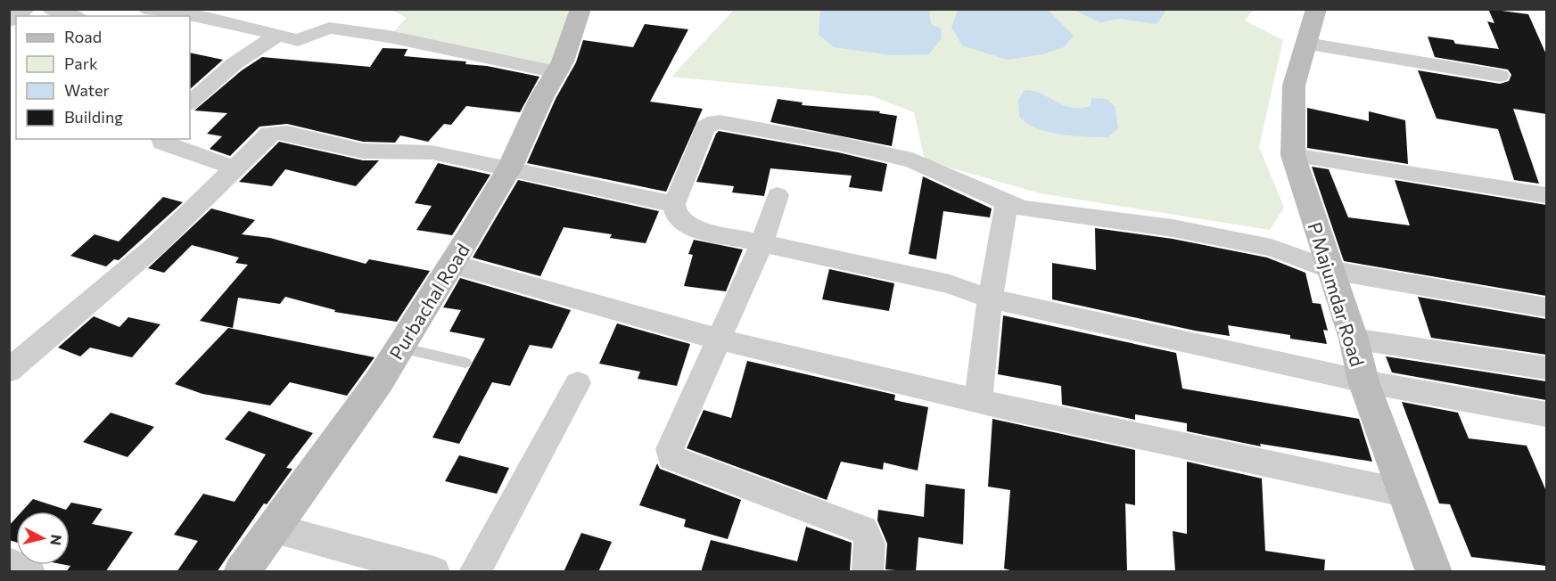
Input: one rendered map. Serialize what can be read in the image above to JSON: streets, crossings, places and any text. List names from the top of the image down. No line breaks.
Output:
{"streets":{"street":["P Majumdar Road","Purbachal Road"]},"legend":["Road","Park","Water","Building"],"north":"right"}
